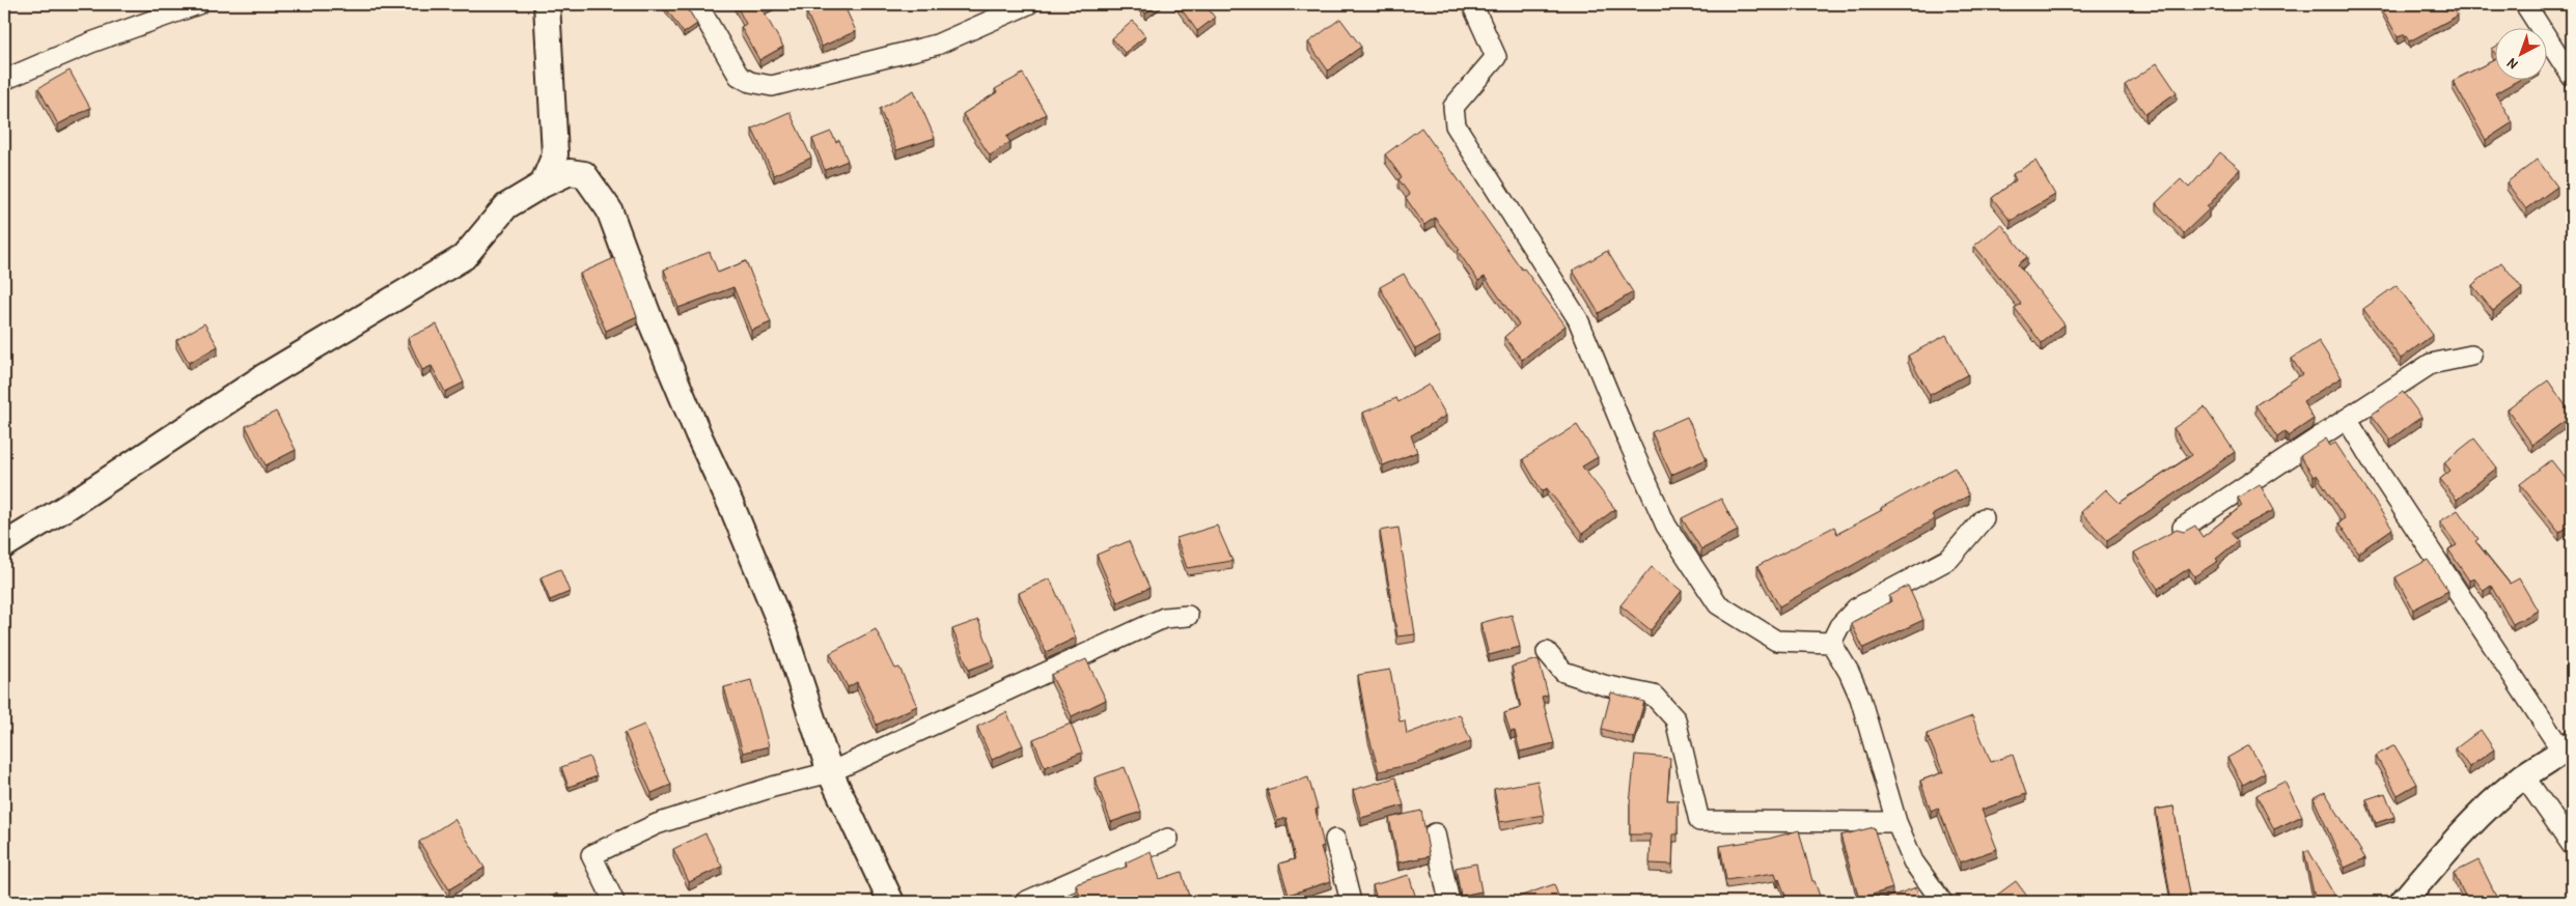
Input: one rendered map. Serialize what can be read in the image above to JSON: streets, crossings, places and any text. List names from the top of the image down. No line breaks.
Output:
{"north":"bottom left"}
